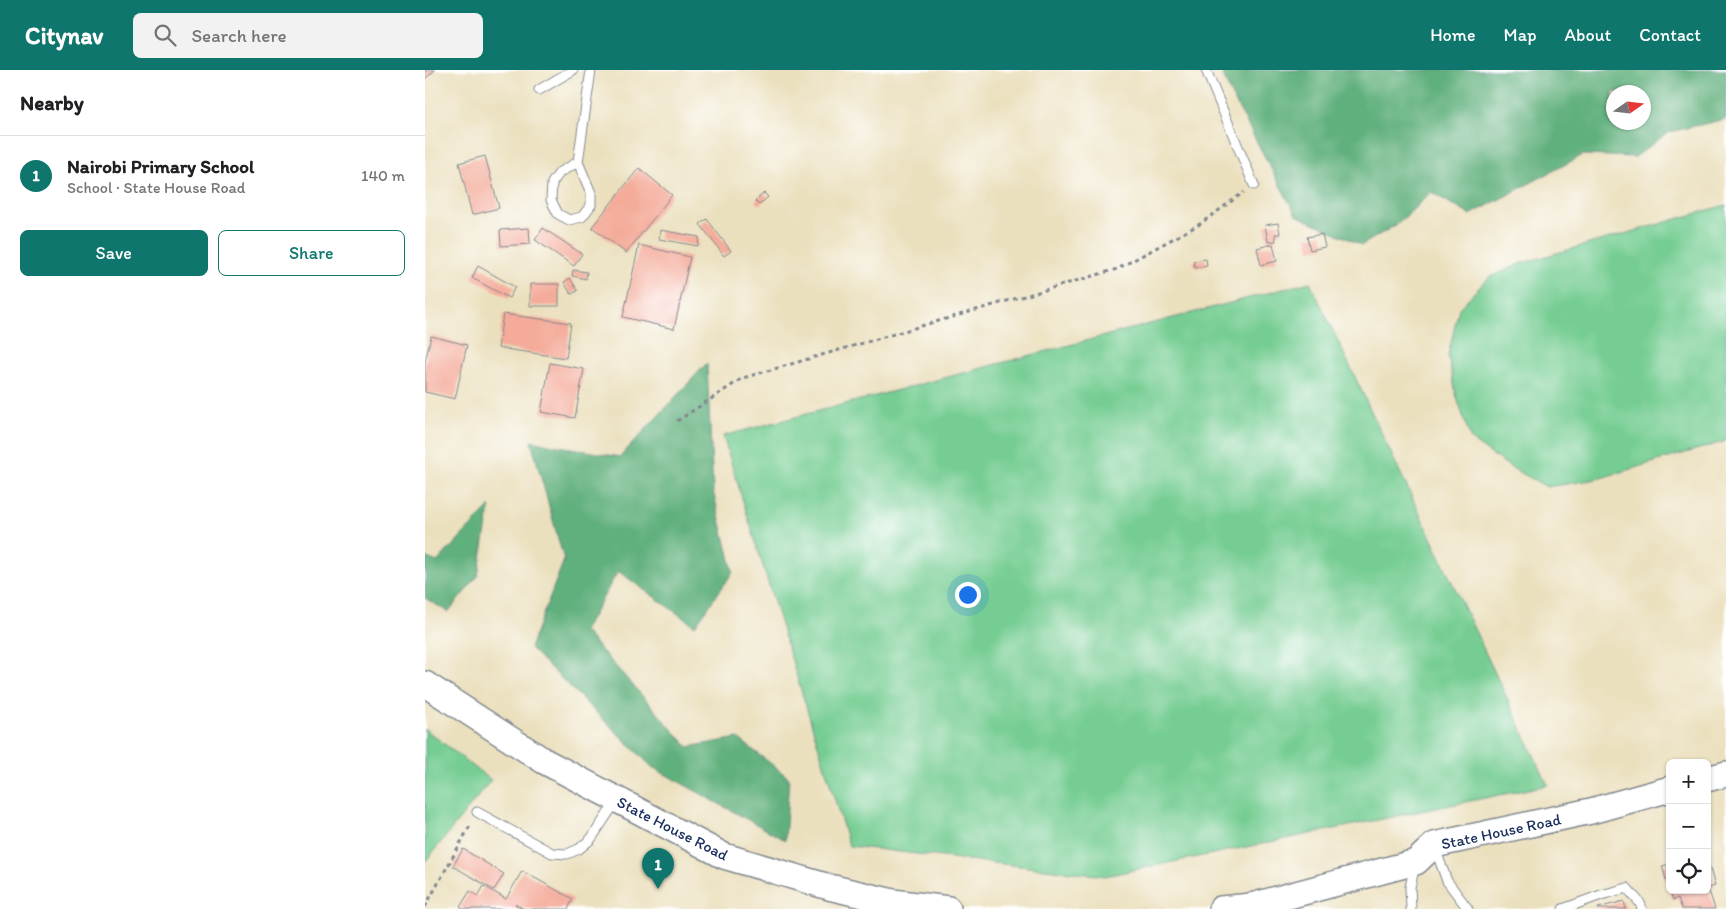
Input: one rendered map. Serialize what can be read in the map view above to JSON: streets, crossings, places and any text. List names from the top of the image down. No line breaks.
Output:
{"streets":{"street":["State House Road"]},"north":"right","page":{"header":"Citynav","search":"Search here","nav":["Home","Map","About","Contact"],"heading":"Nearby","list":[{"mark":"1","name":"Nairobi Primary School","note":"School · State House Road","value":"140 m"}],"buttons":["Save","Share"],"map_buttons":["+","−"],"pins":"1"}}
